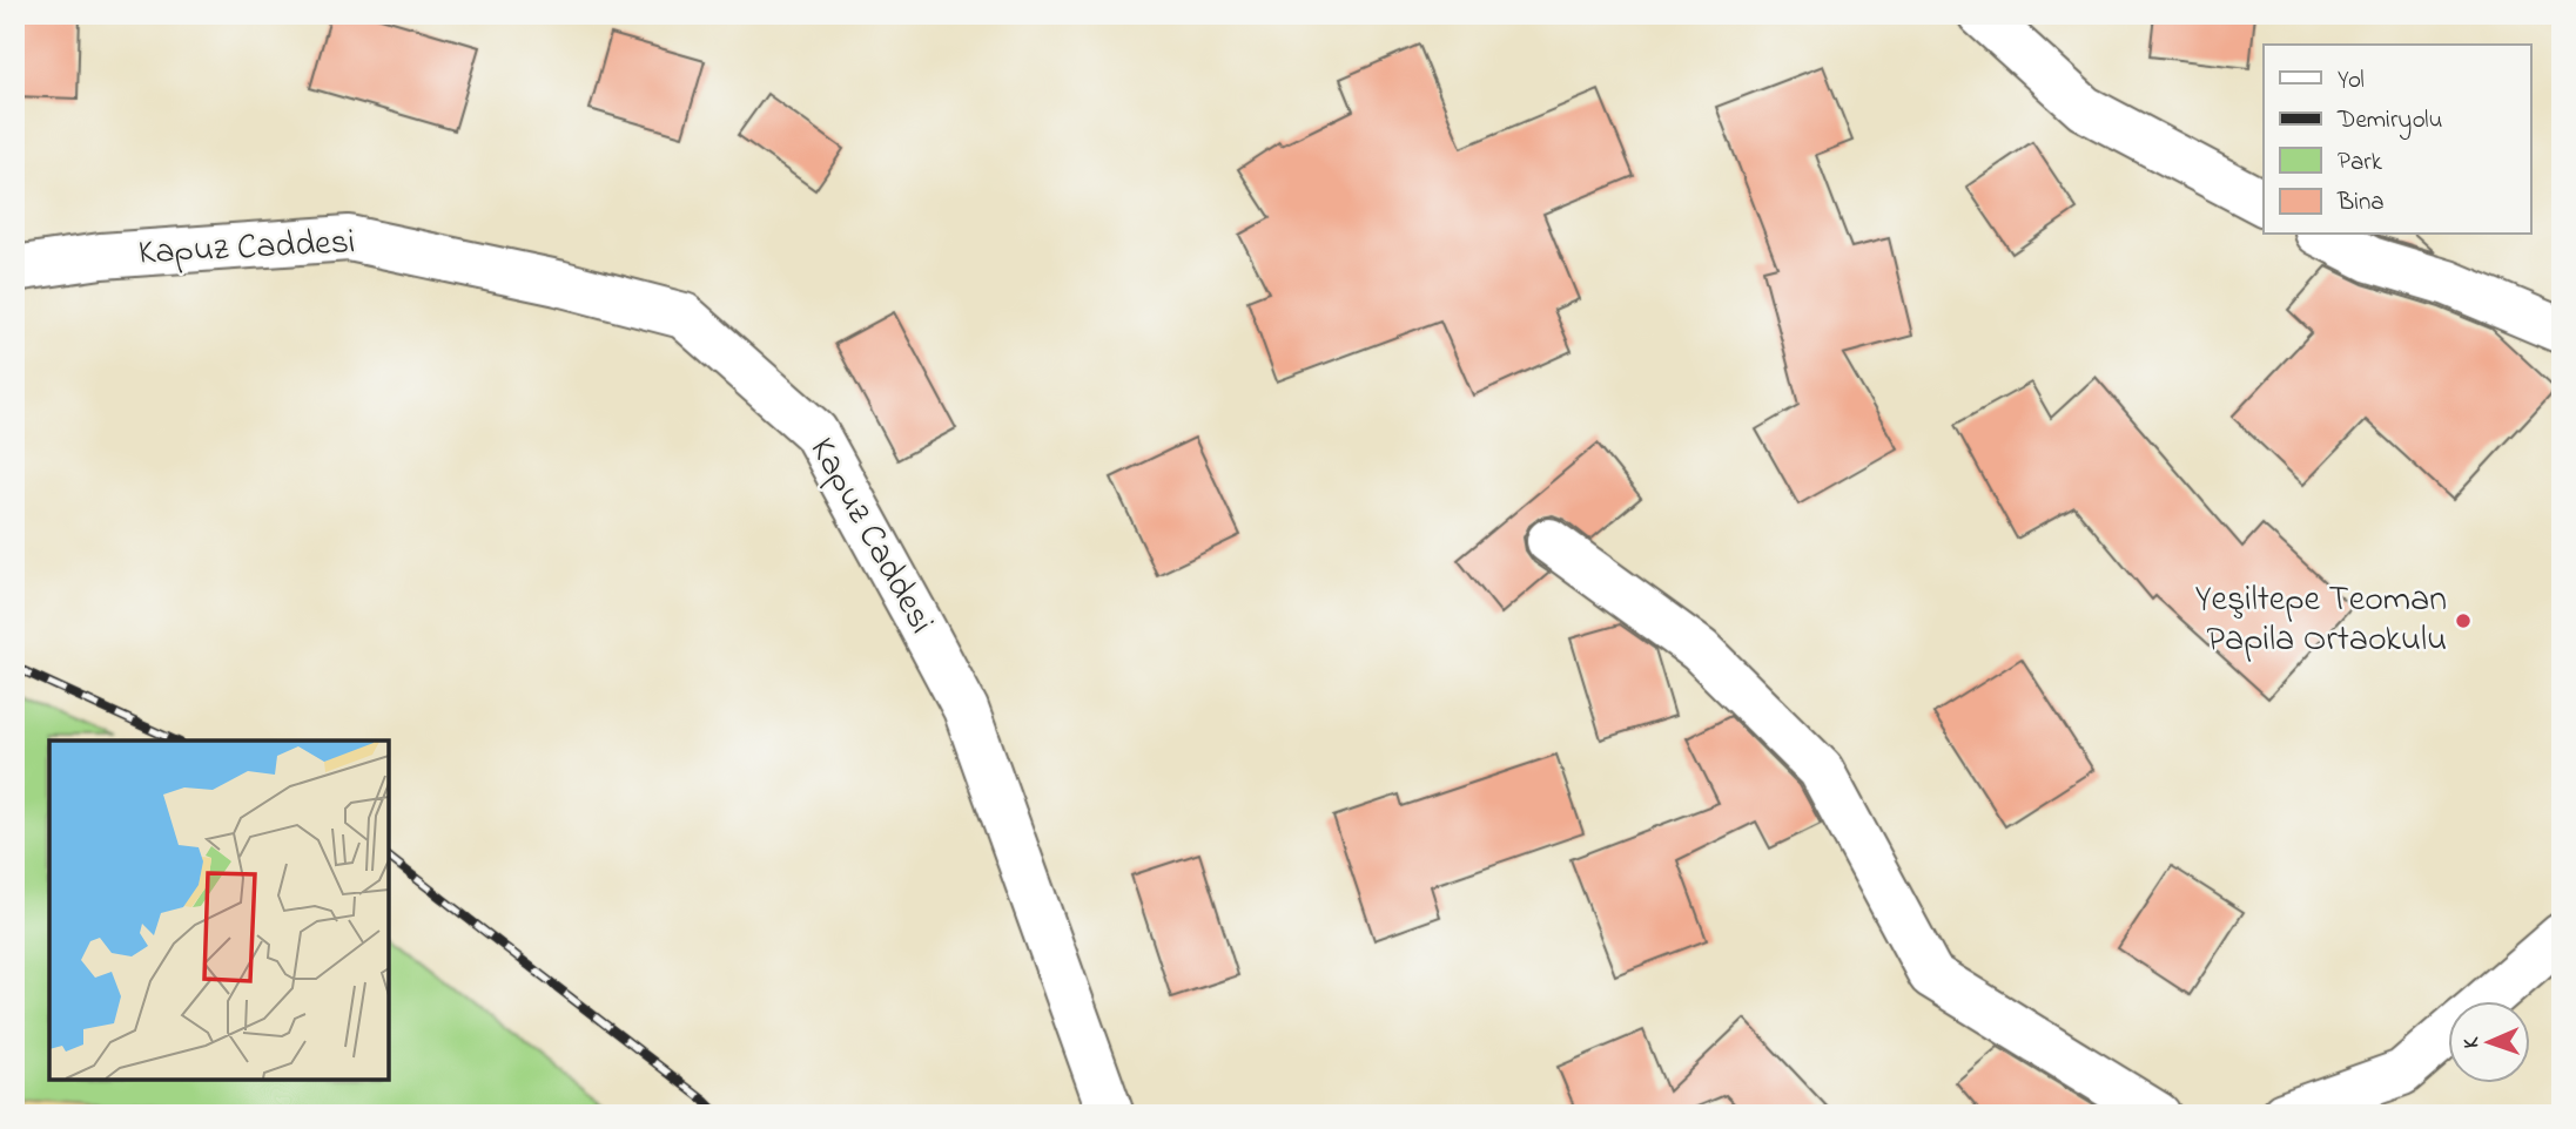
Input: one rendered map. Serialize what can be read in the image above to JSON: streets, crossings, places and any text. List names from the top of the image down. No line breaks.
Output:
{"streets":{"street":["Kapuz Caddesi"]},"places":["Yeşiltepe Teoman Papila Ortaokulu"],"legend":["Yol","Demiryolu","Park","Bina"],"north":"left"}
